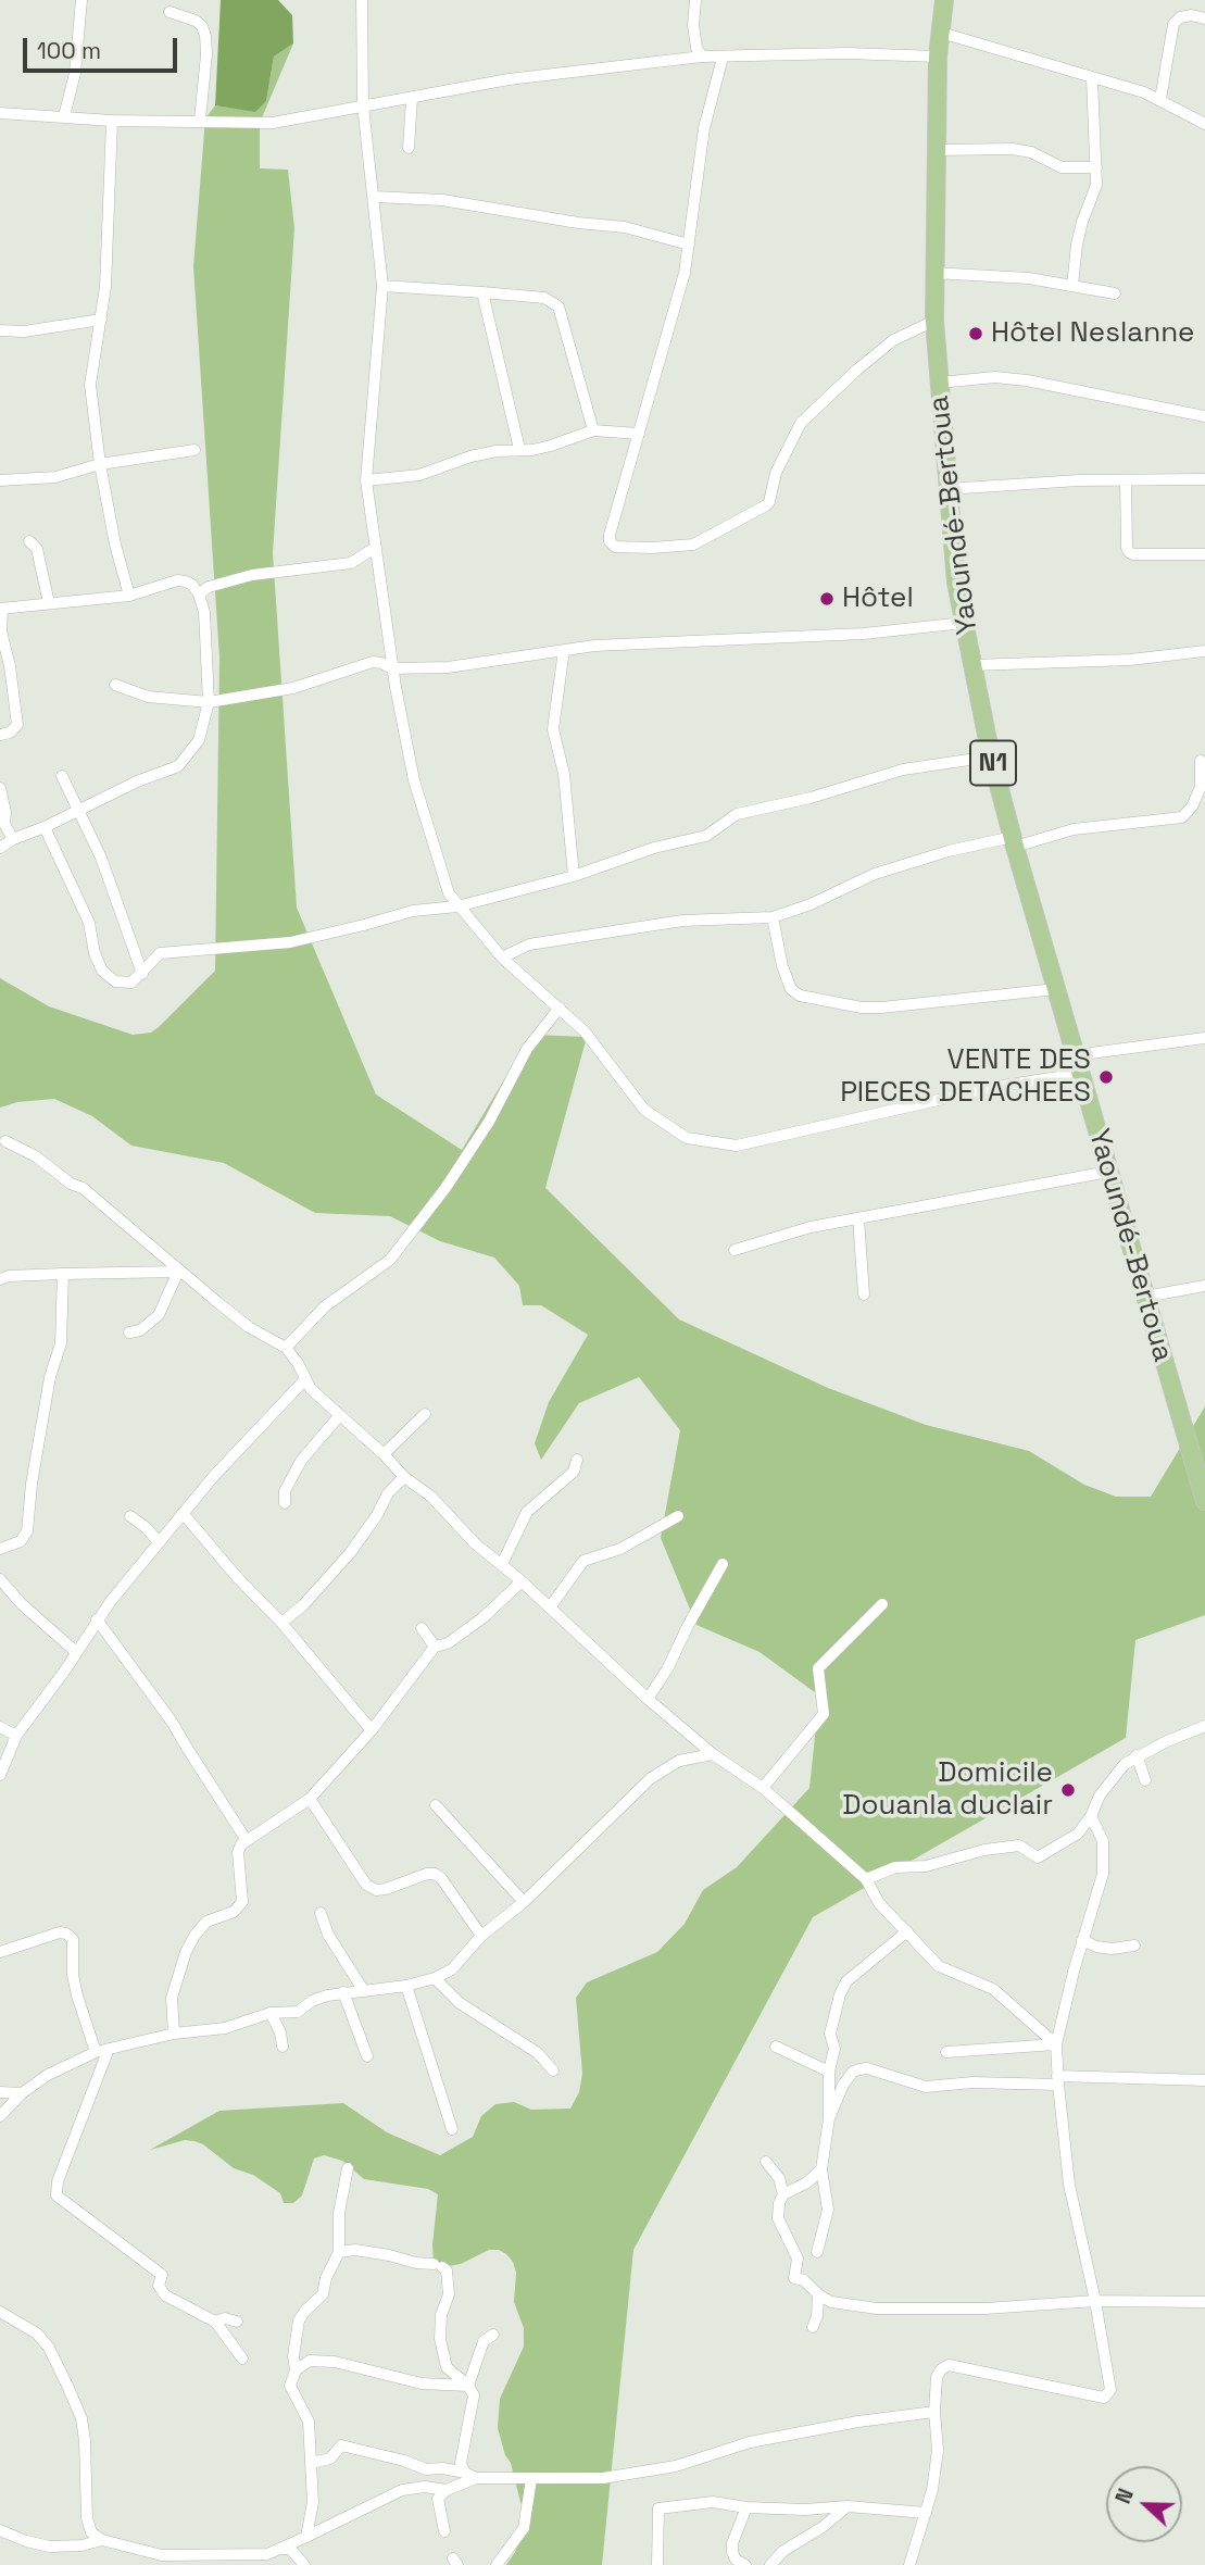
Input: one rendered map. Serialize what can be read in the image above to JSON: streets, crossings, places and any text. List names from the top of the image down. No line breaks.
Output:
{"streets":{"highway":["Yaoundé-Bertoua","N1"]},"places":["Hôtel Neslanne","Hôtel","VENTE DES PIECES DETACHEES","Domicile Douanla duclair"],"scale_bar":"100 m","north":"left"}
